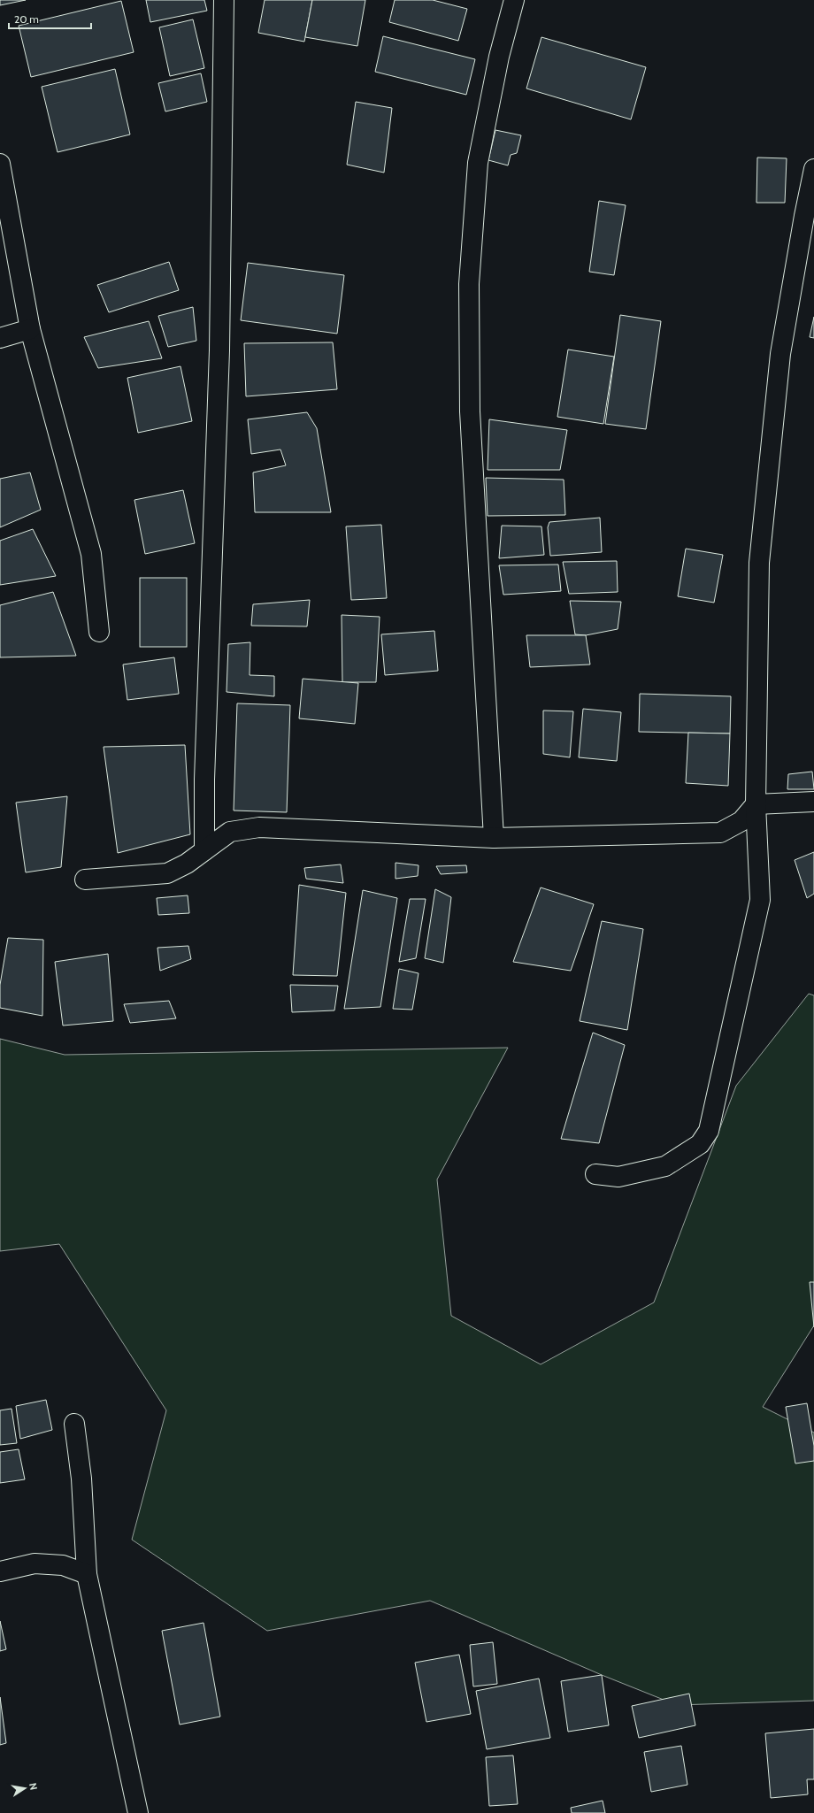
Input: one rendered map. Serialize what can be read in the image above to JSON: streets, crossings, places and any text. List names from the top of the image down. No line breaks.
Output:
{"scale_bar":"20 m","north":"right"}
